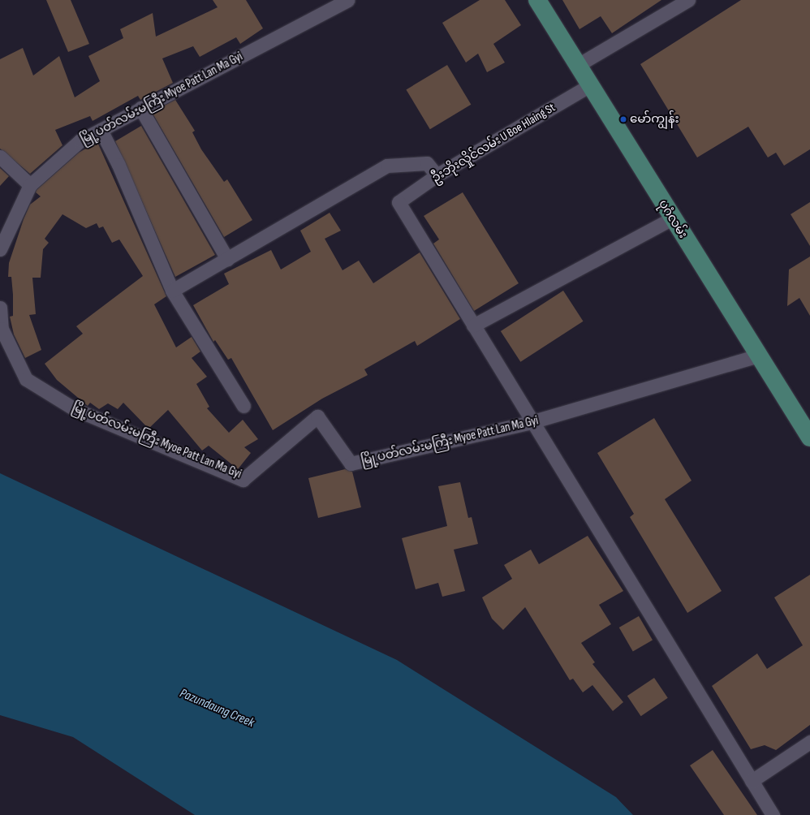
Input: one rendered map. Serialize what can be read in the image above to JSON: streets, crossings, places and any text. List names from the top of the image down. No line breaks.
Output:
{"streets":{"main road":["ပုဂံလမ်း"],"street":["မြို့ပတ်လမ်းမကြီး Myoe Patt Lan Ma Gyi","ဦးဘိုးလှိုင်လမ်း U Boe Hlaing St"]},"crossings":[["မြို့ပတ်လမ်းမကြီး Myoe Patt Lan Ma Gyi","ပုဂံလမ်း"],["ဦးဘိုးလှိုင်လမ်း U Boe Hlaing St","ပုဂံလမ်း"]],"water":["Pazundaung Creek"],"places":["မော်ကျွန်း"]}
